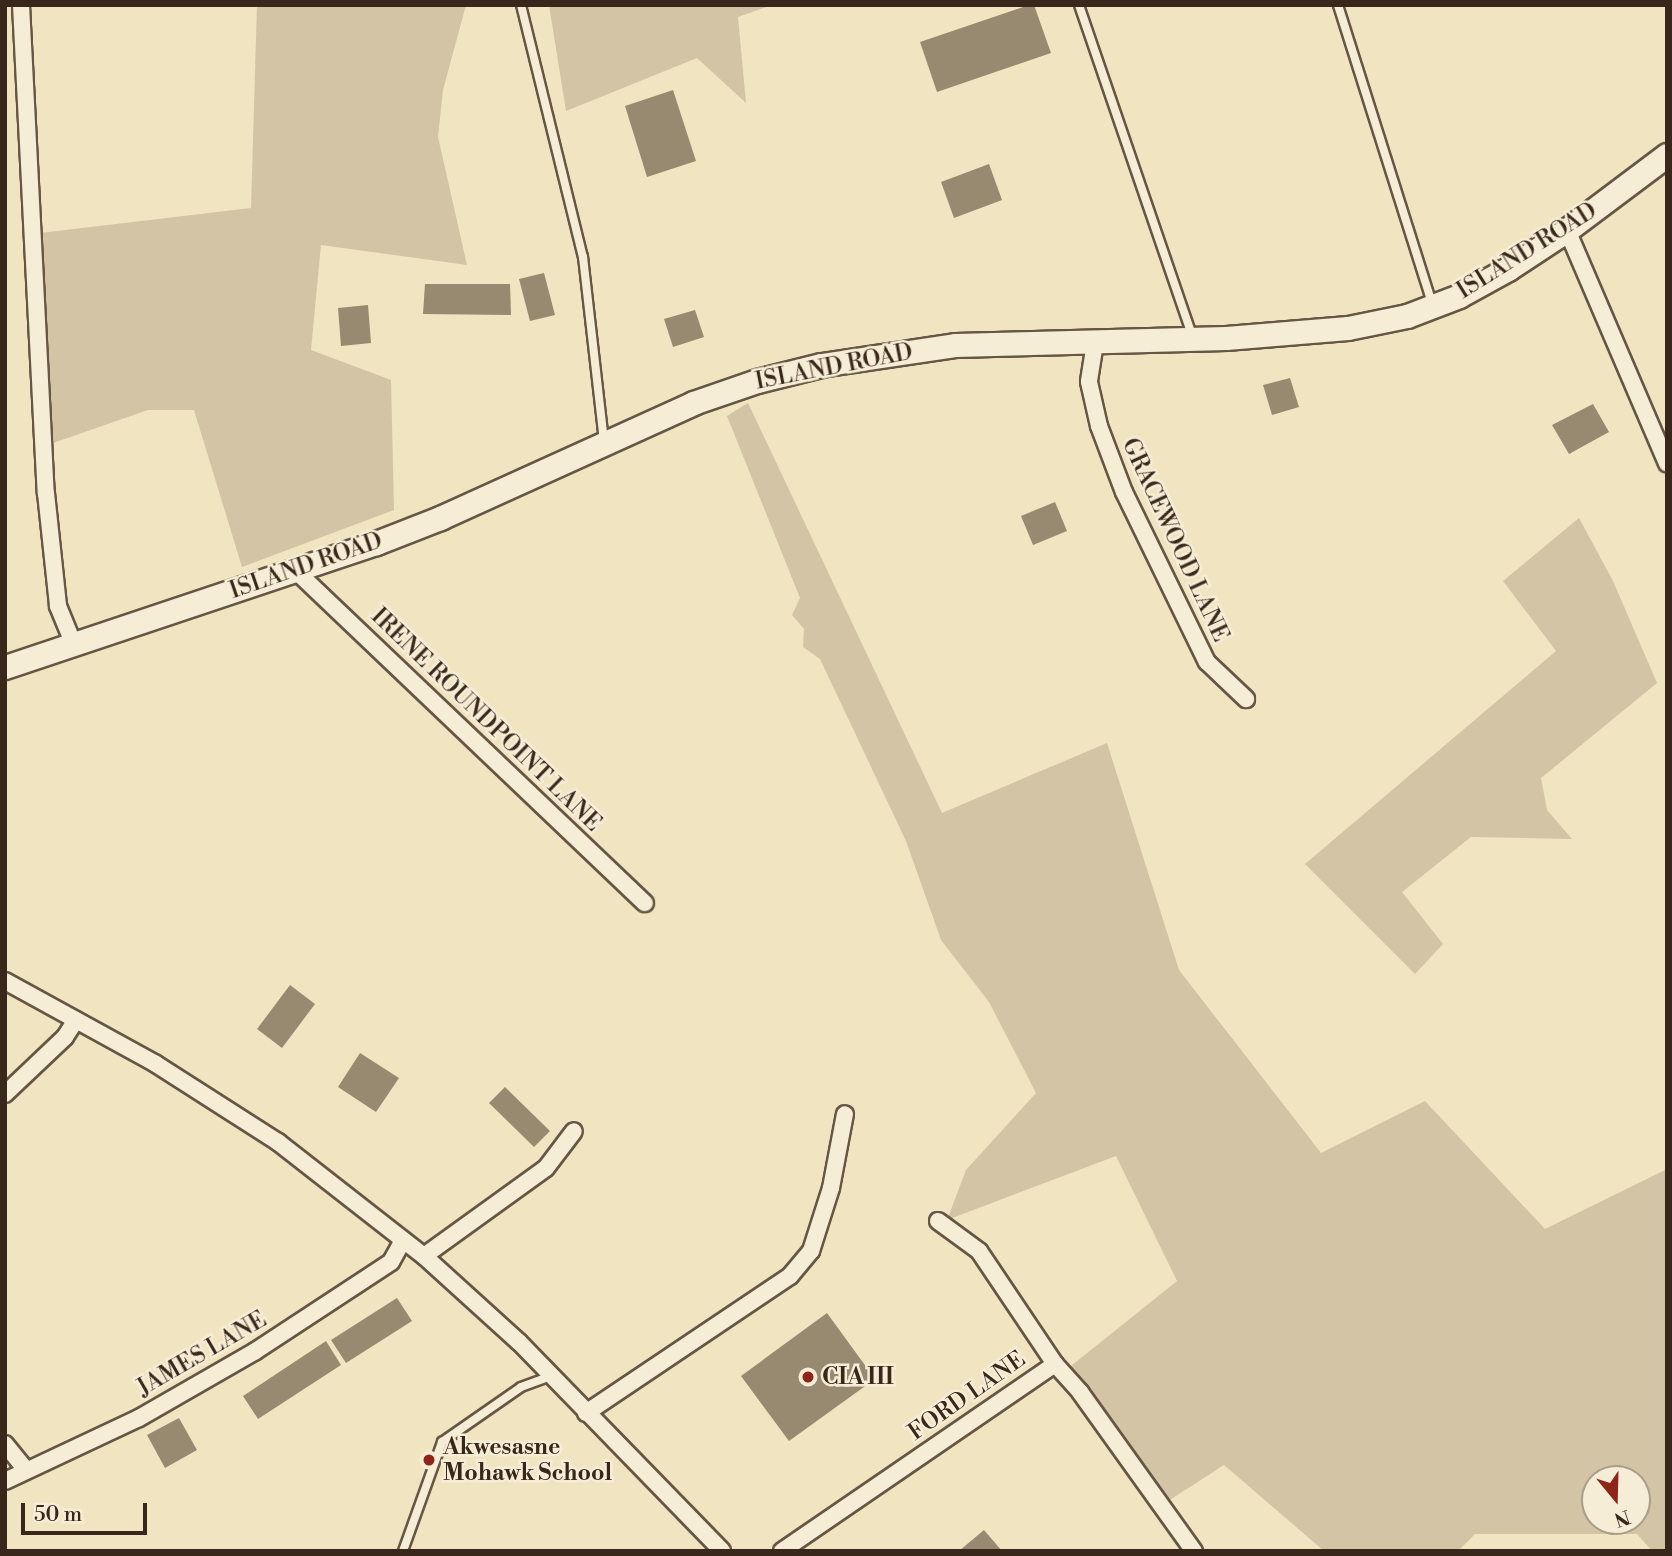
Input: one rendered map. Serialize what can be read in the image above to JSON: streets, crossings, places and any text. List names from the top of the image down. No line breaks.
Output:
{"streets":{"street":["ISLAND ROAD","GRACEWOOD LANE","IRENE ROUNDPOINT LANE","JAMES LANE","FORD LANE"]},"crossings":[["ISLAND ROAD","GRACEWOOD LANE"],["ISLAND ROAD","IRENE ROUNDPOINT LANE"]],"places":["CIA III","Akwesasne Mohawk School"],"scale_bar":"50 m","north":"bottom"}
